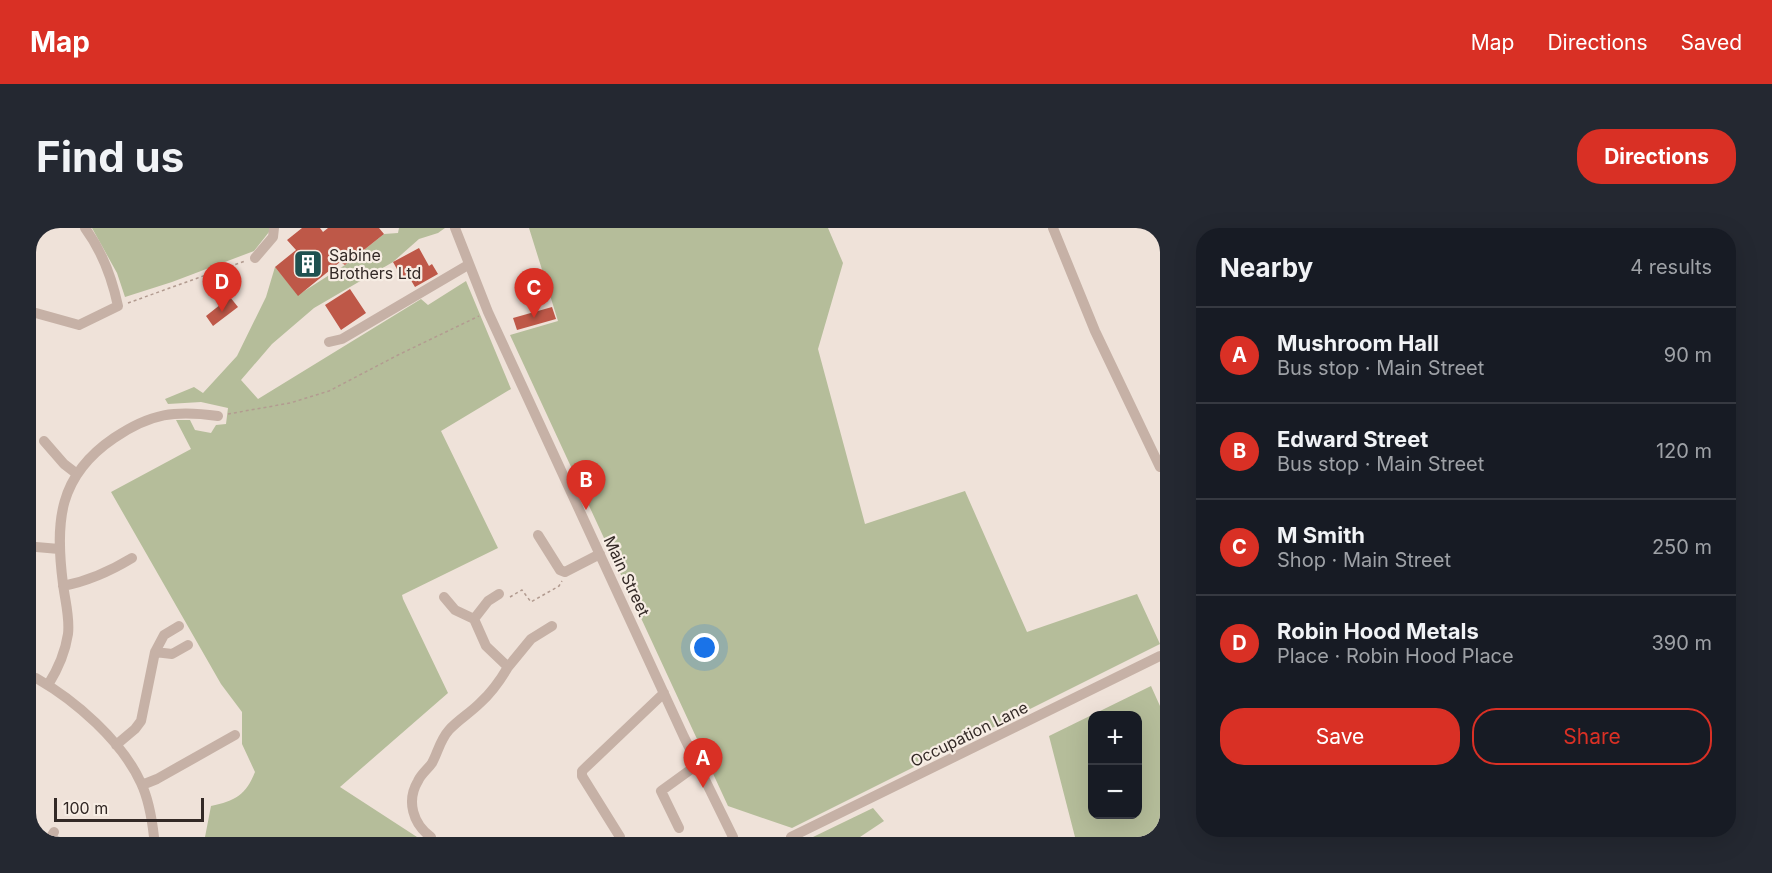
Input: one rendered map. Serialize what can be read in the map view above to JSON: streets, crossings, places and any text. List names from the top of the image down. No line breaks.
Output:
{"streets":{"street":["Main Street","Occupation Lane"]},"places":{"building":["Sabine Brothers Ltd"]},"scale_bar":"100 m","page":{"header":"Map","nav":["Map","Directions","Saved"],"buttons":["Directions",["Save","Share"]],"title":"Find us","heading":["Nearby","4 results"],"pins":["D","C","B","A"],"list":[{"mark":"A","name":"Mushroom Hall","note":"Bus stop · Main Street","value":"90 m"},{"mark":"B","name":"Edward Street","note":"Bus stop · Main Street","value":"120 m"},{"mark":"C","name":"M Smith","note":"Shop · Main Street","value":"250 m"},{"mark":"D","name":"Robin Hood Metals","note":"Place · Robin Hood Place","value":"390 m"}],"map_buttons":["+","−"],"scale":"100 m"}}
